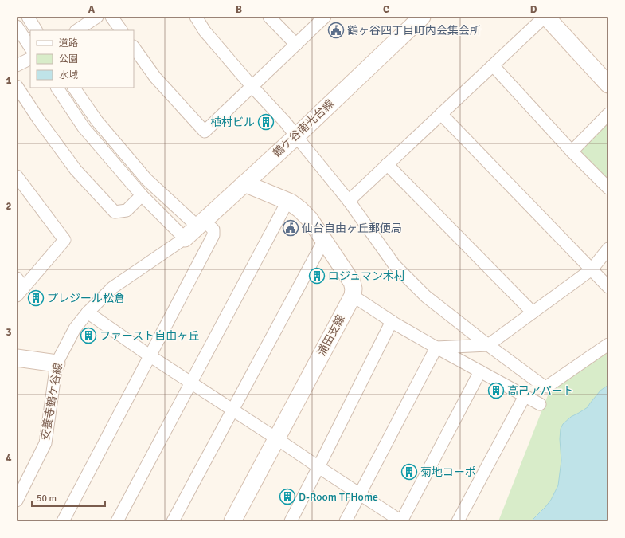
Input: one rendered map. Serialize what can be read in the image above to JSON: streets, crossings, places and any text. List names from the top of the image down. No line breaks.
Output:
{"streets":{"street":["鶴ケ谷南光台線","浦田支線","安養寺鶴ケ谷線"]},"crossings":[["鶴ケ谷南光台線","安養寺鶴ケ谷線"]],"places":{"public building":["鶴ヶ谷四丁目町内会集会所","仙台自由ヶ丘郵便局"],"building":["植村ビル","ロジュマン木村","プレジール松倉","ファースト自由ヶ丘","高己アパート","菊地コーポ","D-Room TFHome"]},"legend":["道路","公園","水域"],"scale_bar":"50 m","grid":{"columns":["A","B","C","D"],"rows":["1","2","3","4"]}}
